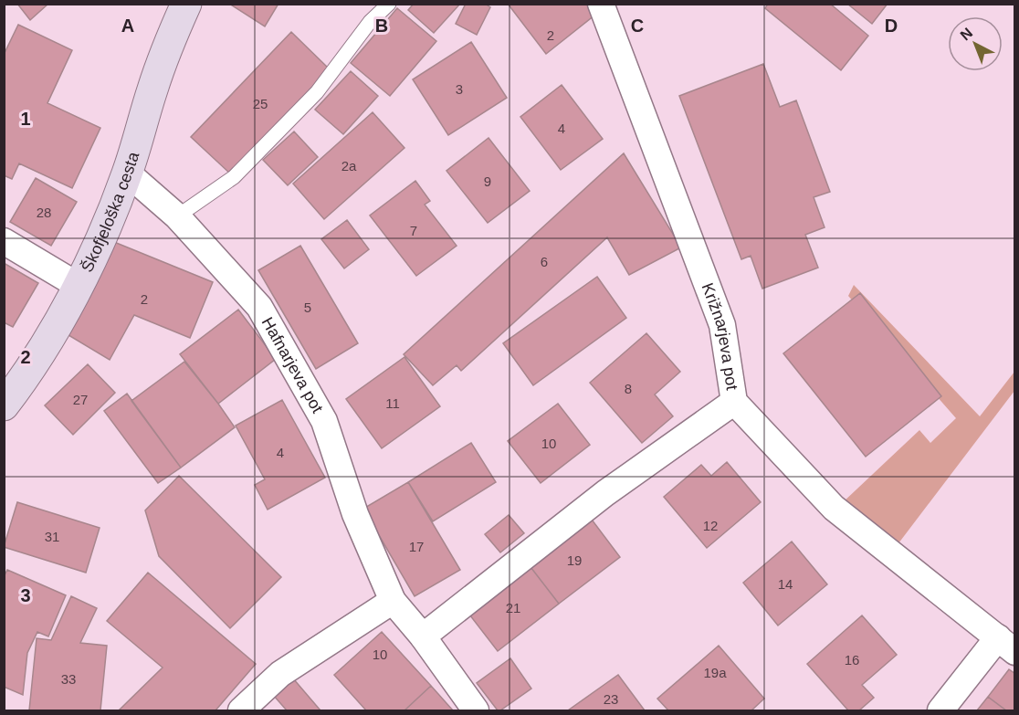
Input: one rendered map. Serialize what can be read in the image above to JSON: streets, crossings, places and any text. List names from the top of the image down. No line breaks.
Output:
{"streets":{"street":["Škofjeloška cesta","Križnarjeva pot","Hafnarjeva pot"]},"crossings":[["Škofjeloška cesta","Hafnarjeva pot"]],"house_numbers":["2","3","25","4","2a","9","28","7","6","2","5","8","27","11","10","4","12","31","17","19","14","21","10","16","19a","33","23"],"north":"top left","grid":{"columns":["A","B","C","D"],"rows":["1","2","3"]}}
